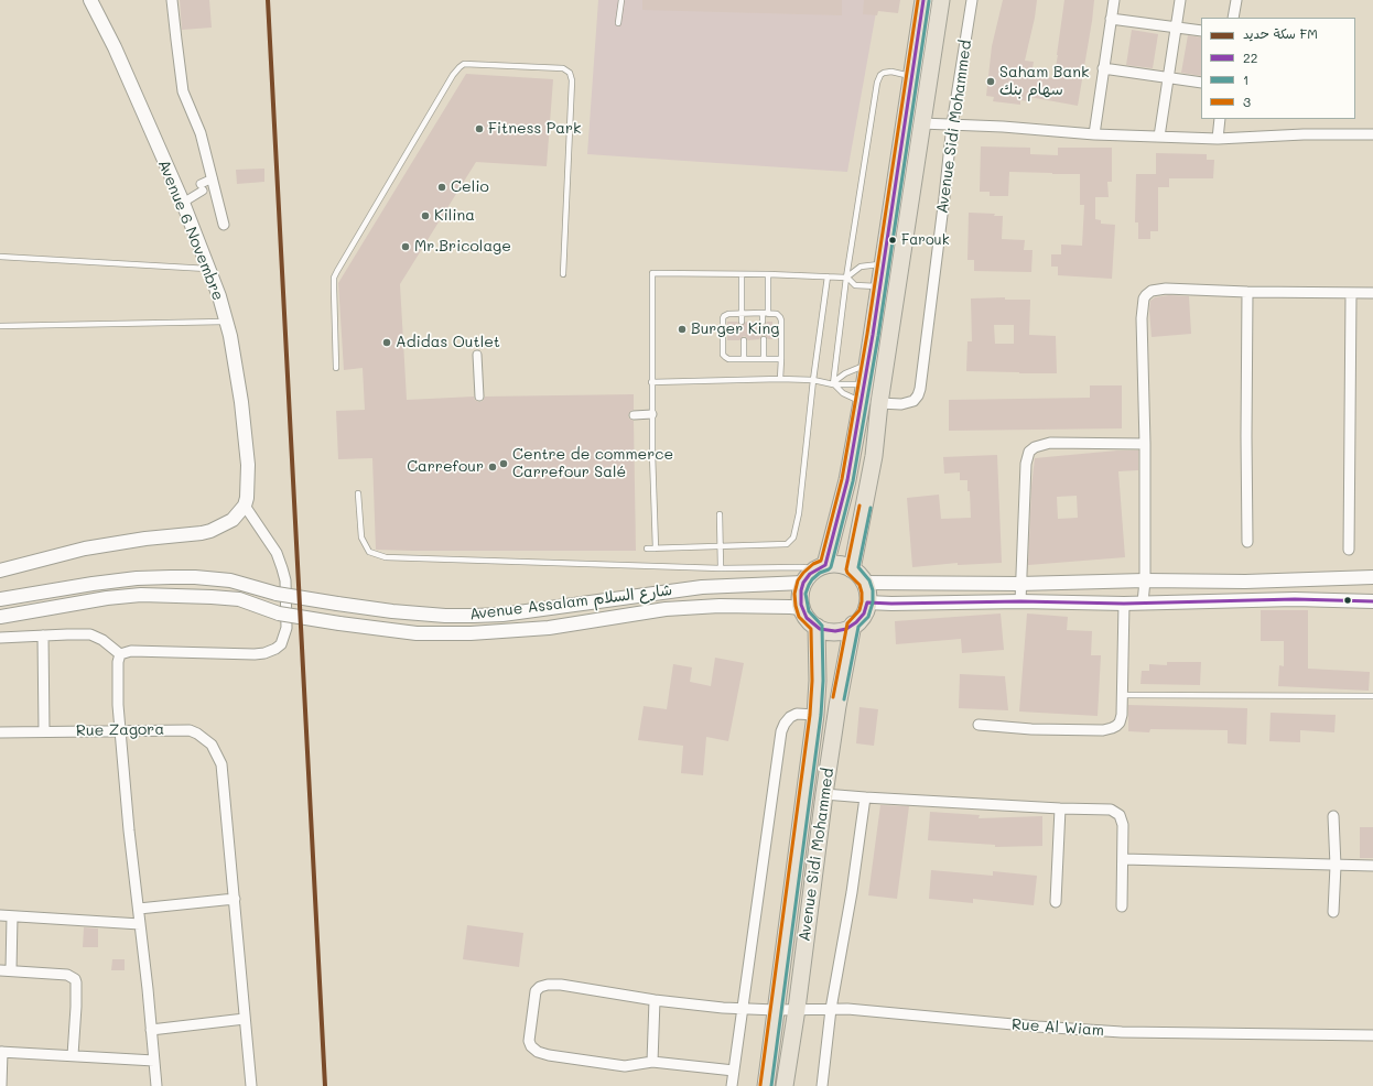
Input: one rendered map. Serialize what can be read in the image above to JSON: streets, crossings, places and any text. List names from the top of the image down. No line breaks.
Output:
{"streets":{"main road":["Avenue Sidi Mohammed"],"street":["Avenue 6 Novembre","Avenue Assalam شارع السلام","Rue Zagora","Rue Al Wiam"]},"crossings":[["Avenue Sidi Mohammed","Avenue Assalam شارع السلام"],["Avenue Sidi Mohammed","Rue Al Wiam"]],"places":["Saham Bank سهام بنك","Fitness Park","Celio","Kilina","Farouk","Mr.Bricolage","Burger King","Adidas Outlet","Centre de commerce Carrefour Salé","Carrefour"],"lines":["rail line FM","transit line 22","transit line 3","transit line 1"],"legend":["سكة حديد FM","22","1","3"]}
